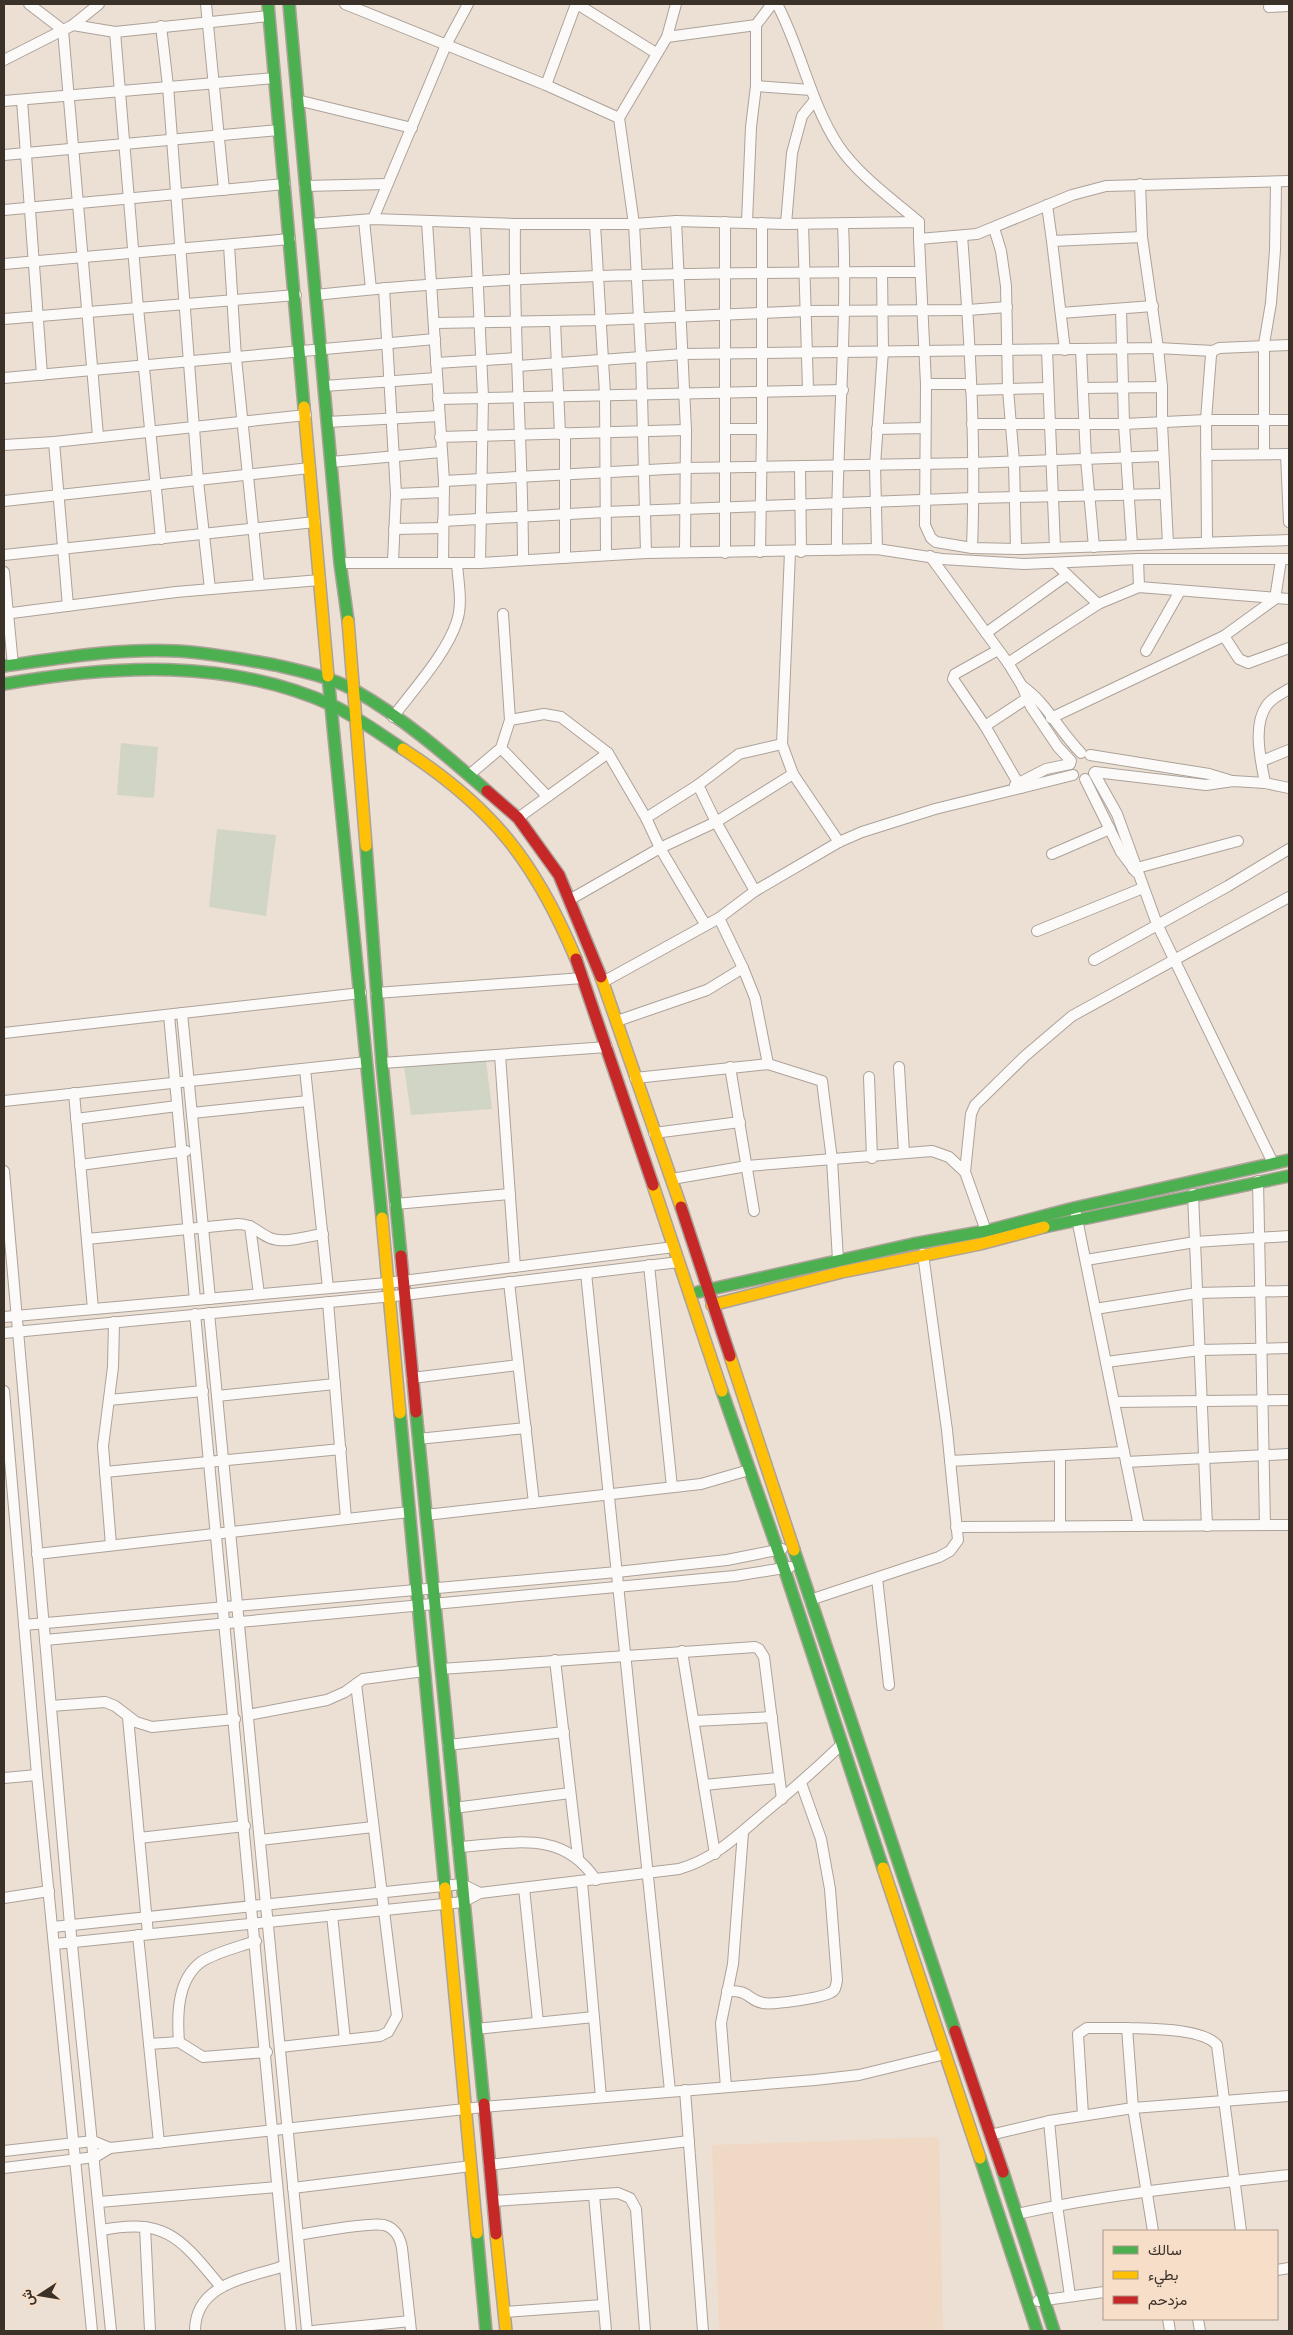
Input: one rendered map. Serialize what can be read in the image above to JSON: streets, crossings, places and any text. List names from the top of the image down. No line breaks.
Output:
{"legend":["سالك","بطيء","مزدحم"],"north":"left"}
